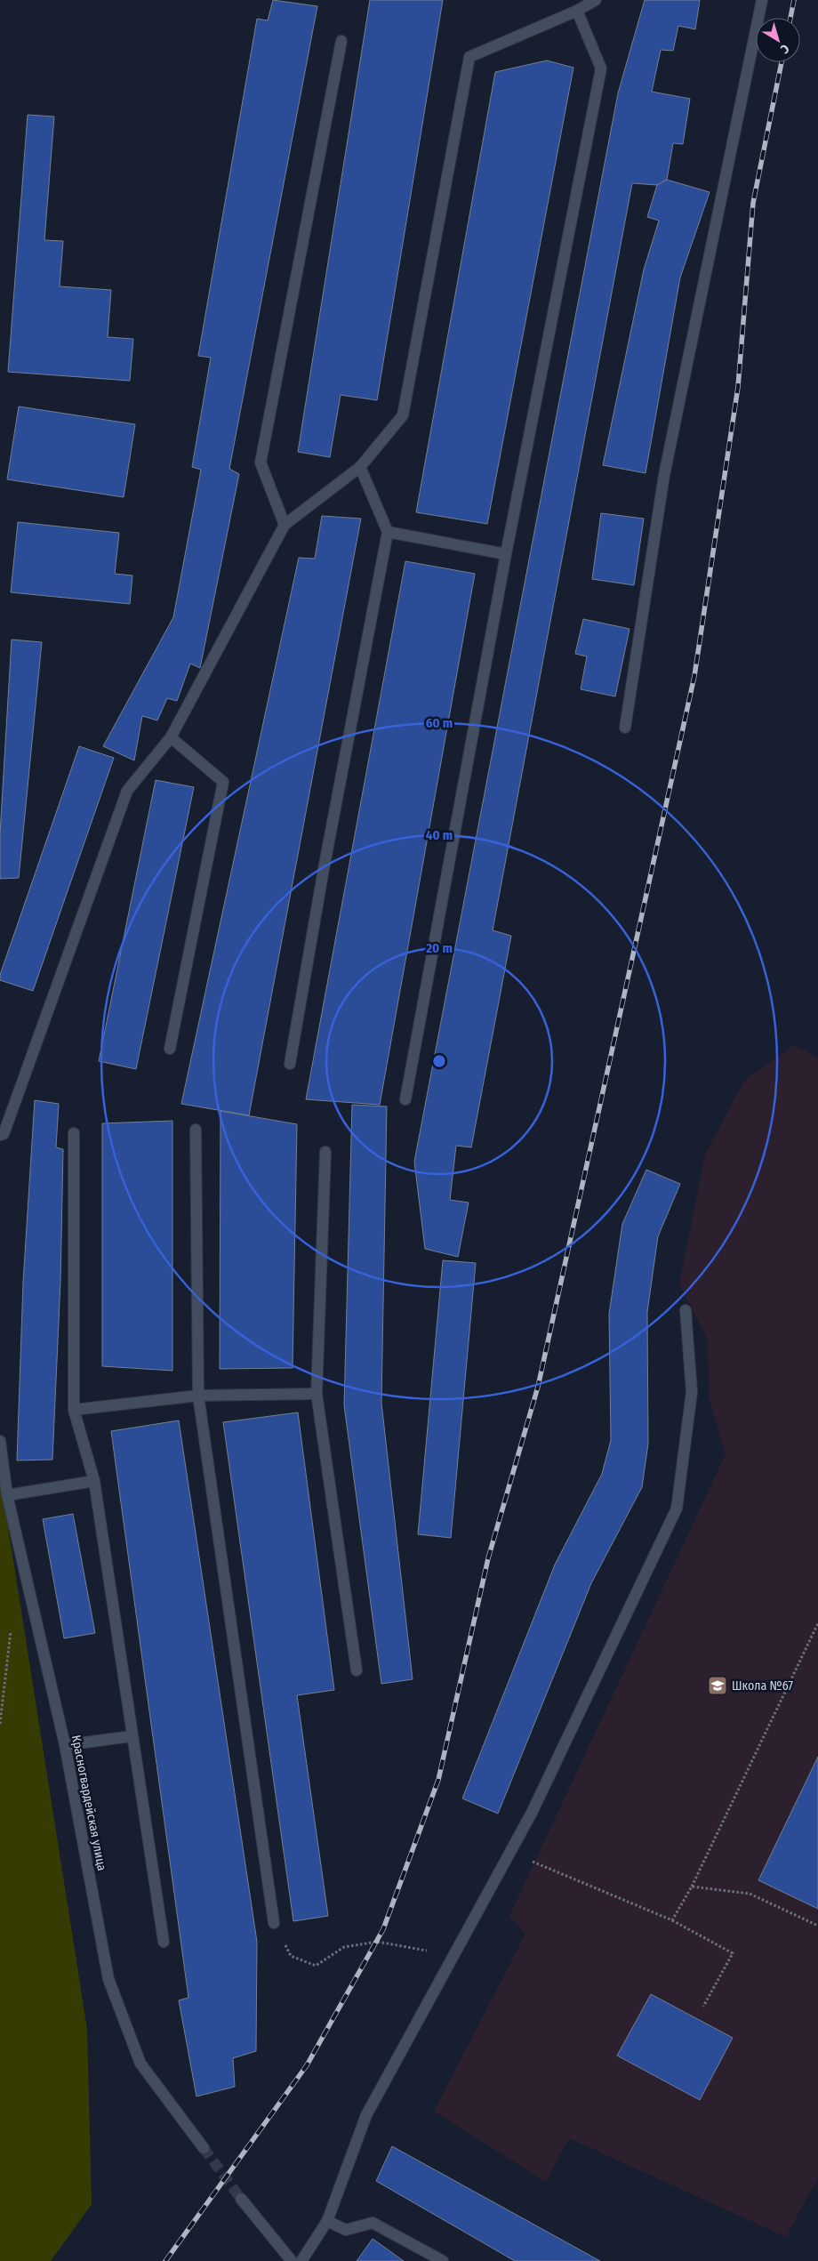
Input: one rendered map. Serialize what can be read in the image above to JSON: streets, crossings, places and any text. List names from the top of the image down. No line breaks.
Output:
{"streets":{"street":["Красногвардейская улица"]},"places":{"school or university":["Школа №67"]},"north":"bottom right","rings":["60 m","40 m","20 m"]}
